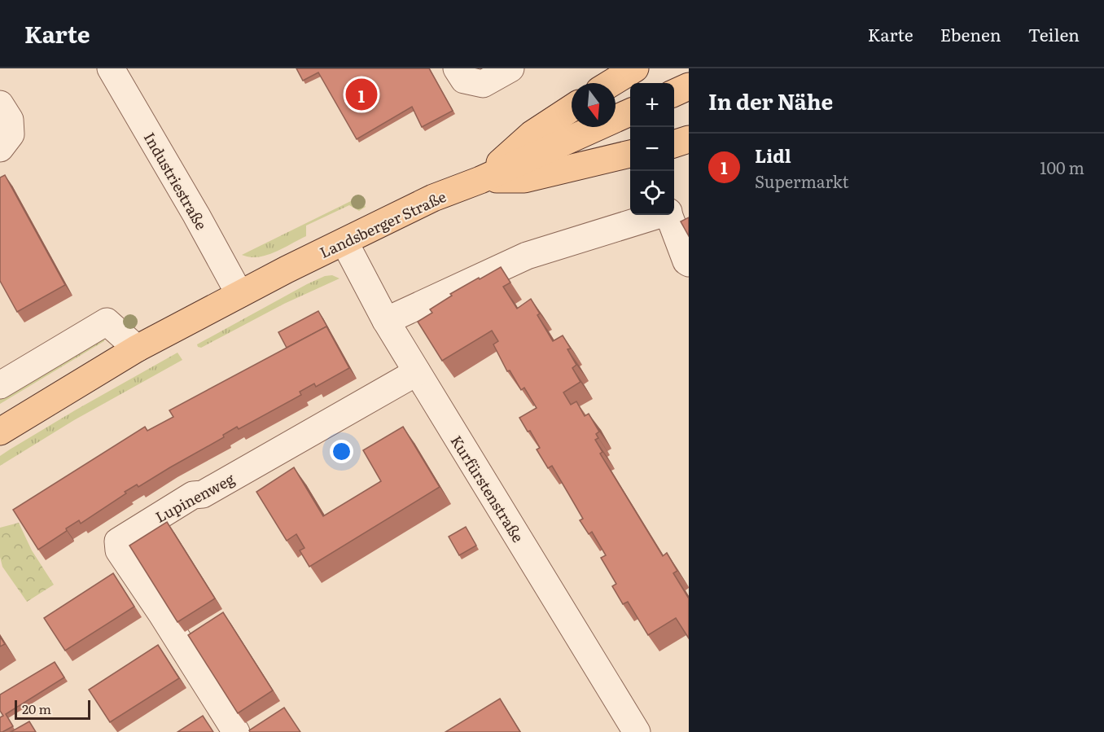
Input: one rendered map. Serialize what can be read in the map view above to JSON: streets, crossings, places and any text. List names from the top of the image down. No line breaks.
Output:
{"streets":{"main road":["Landsberger Straße"],"street":["Industriestraße","Kurfürstenstraße","Lupinenweg"]},"crossings":[["Industriestraße","Landsberger Straße"],["Landsberger Straße","Kurfürstenstraße"],["Kurfürstenstraße","Lupinenweg"]],"scale_bar":"20 m","north":"bottom","page":{"header":"Karte","nav":["Karte","Ebenen","Teilen"],"heading":"In der Nähe","pins":"1","map_buttons":["+","−"],"list":[{"mark":"1","name":"Lidl","note":"Supermarkt","value":"100 m"}],"scale":"20 m"}}
